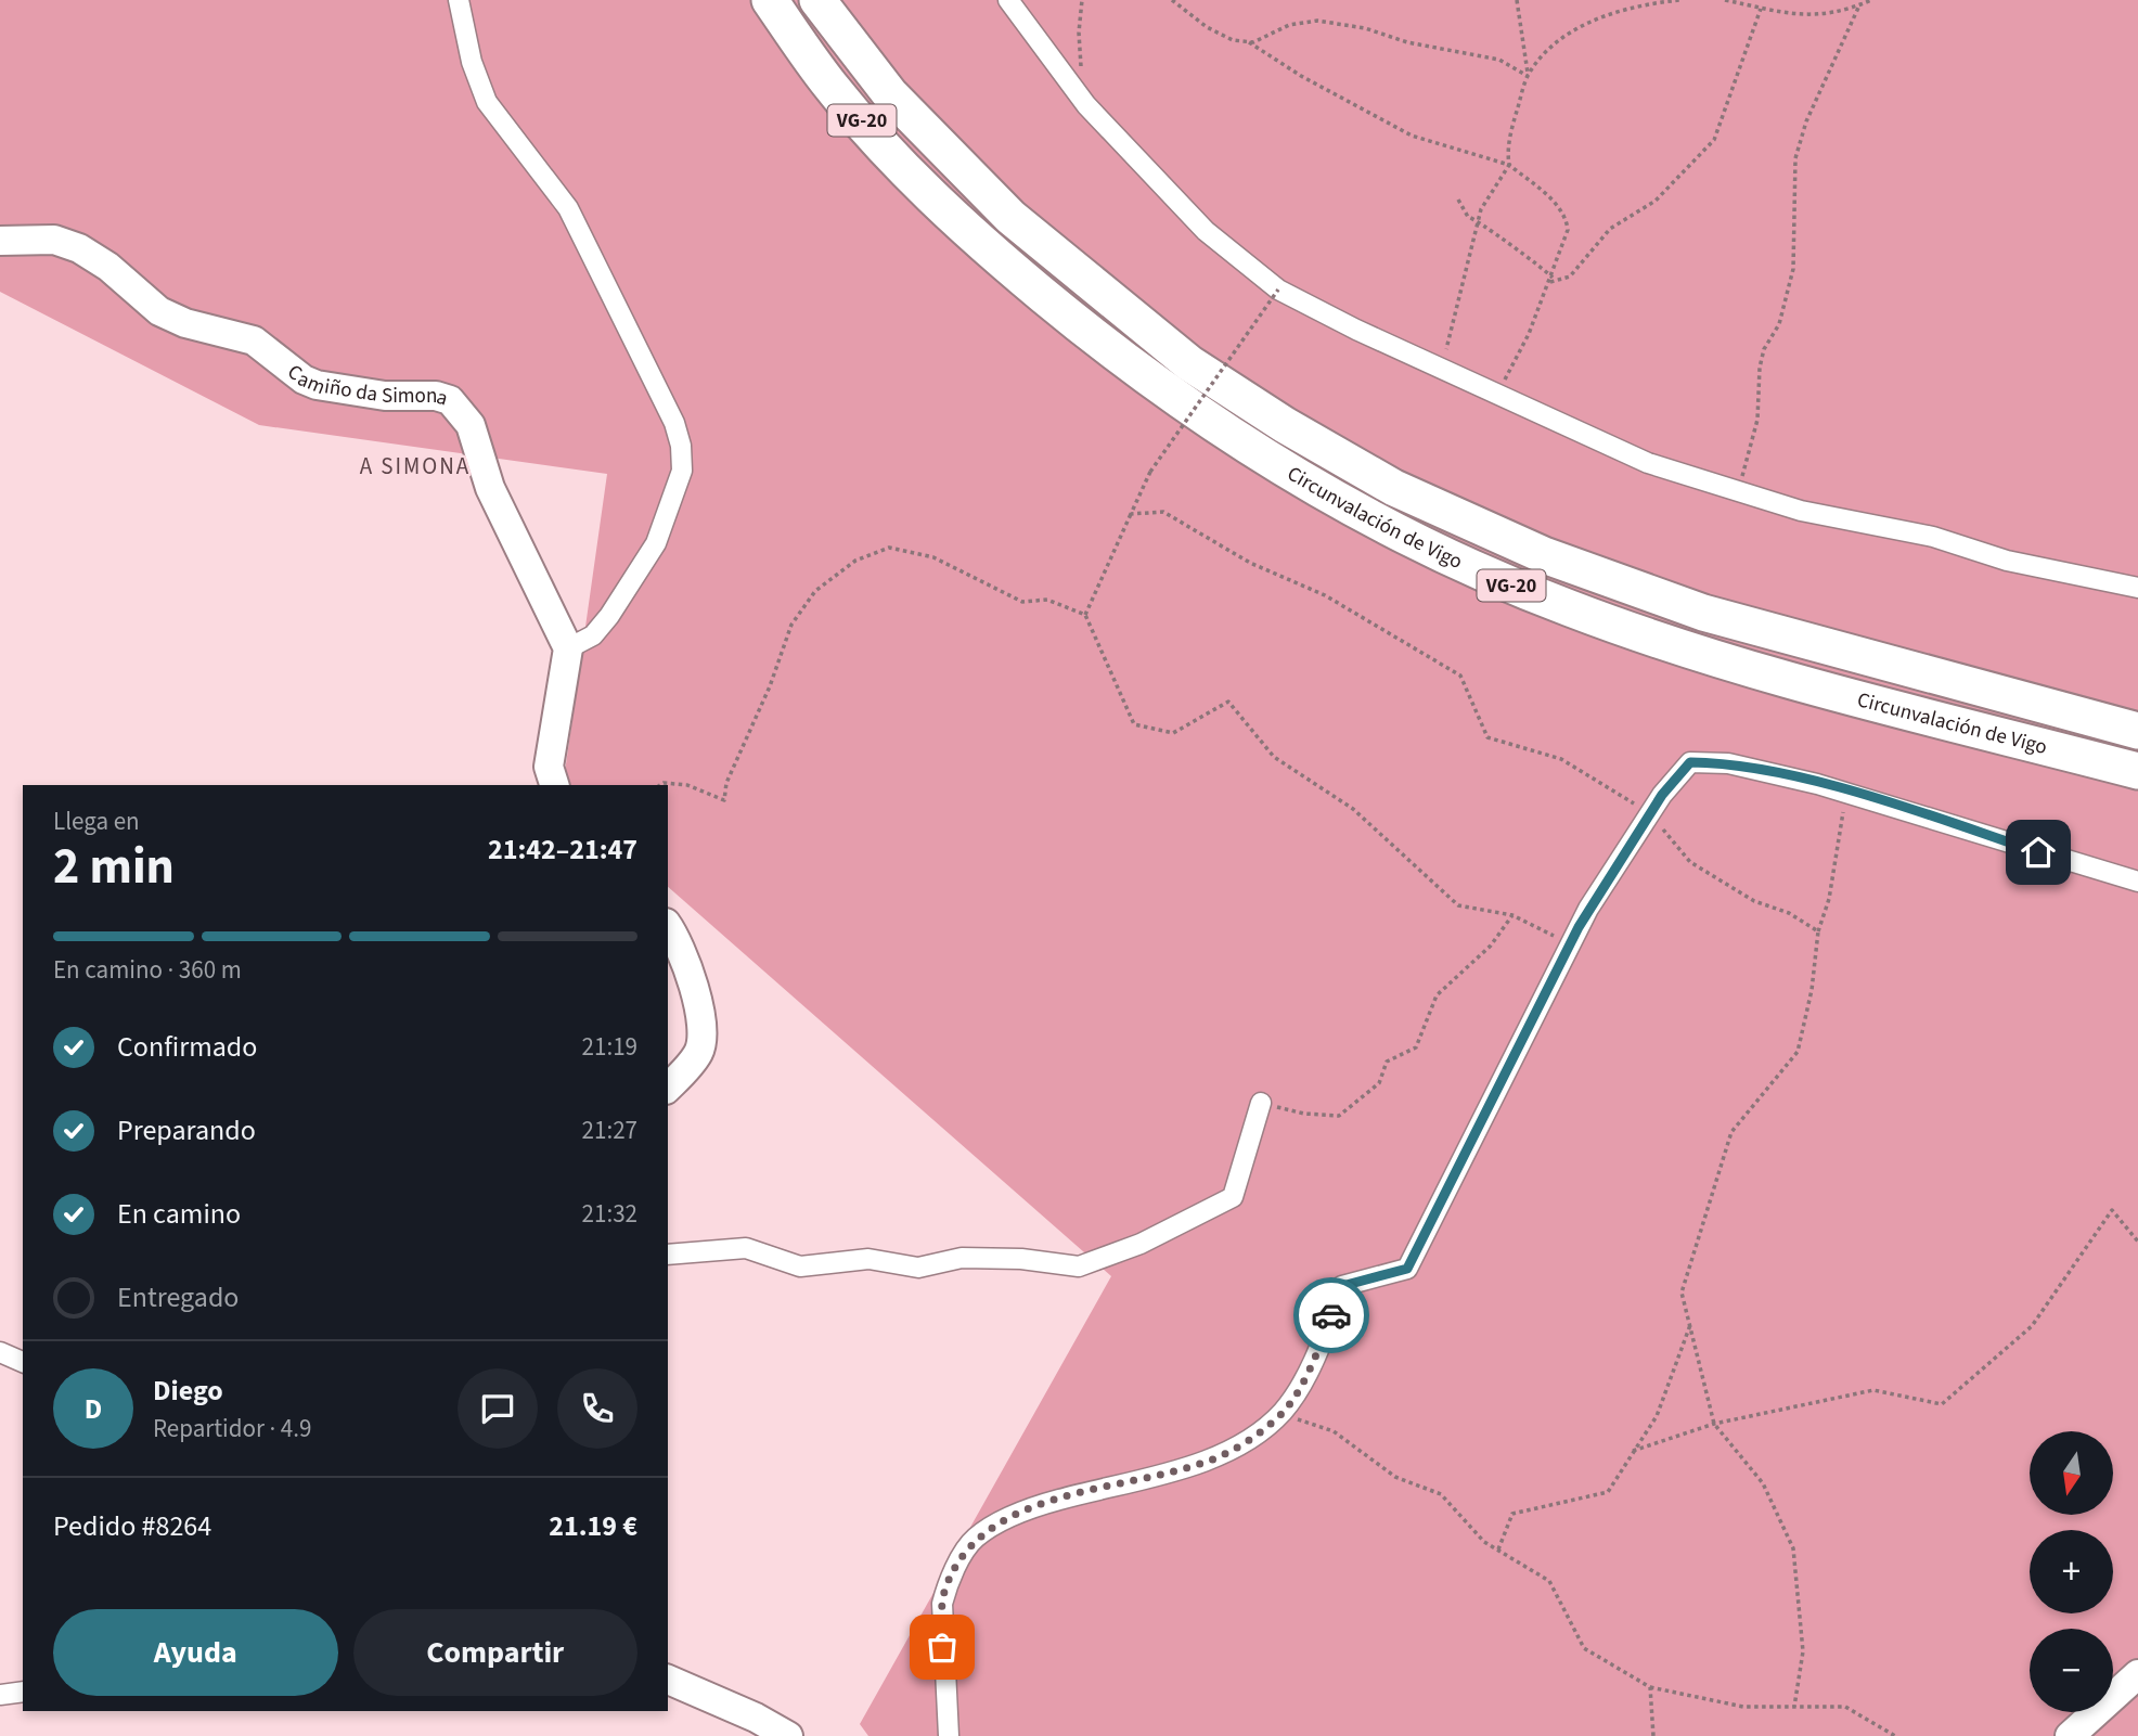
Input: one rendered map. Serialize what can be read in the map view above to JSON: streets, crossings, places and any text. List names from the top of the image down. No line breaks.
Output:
{"streets":{"highway":["VG-20","Circunvalación de Vigo"],"street":["Camiño da Simona"]},"districts":["A SIMONA"],"north":"bottom","page":{"heading":["2 min","Llega en","21:42–21:47"],"panel":["Diego","Repartidor · 4.9","Pedido #8264","21.19 €"],"bar":"En camino · 360 m","list":[["Confirmado","21:19"],["Preparando","21:27"],["En camino","21:32"],"Entregado"],"round":"D","map_buttons":["+","−"],"buttons":["Ayuda","Compartir"]}}
